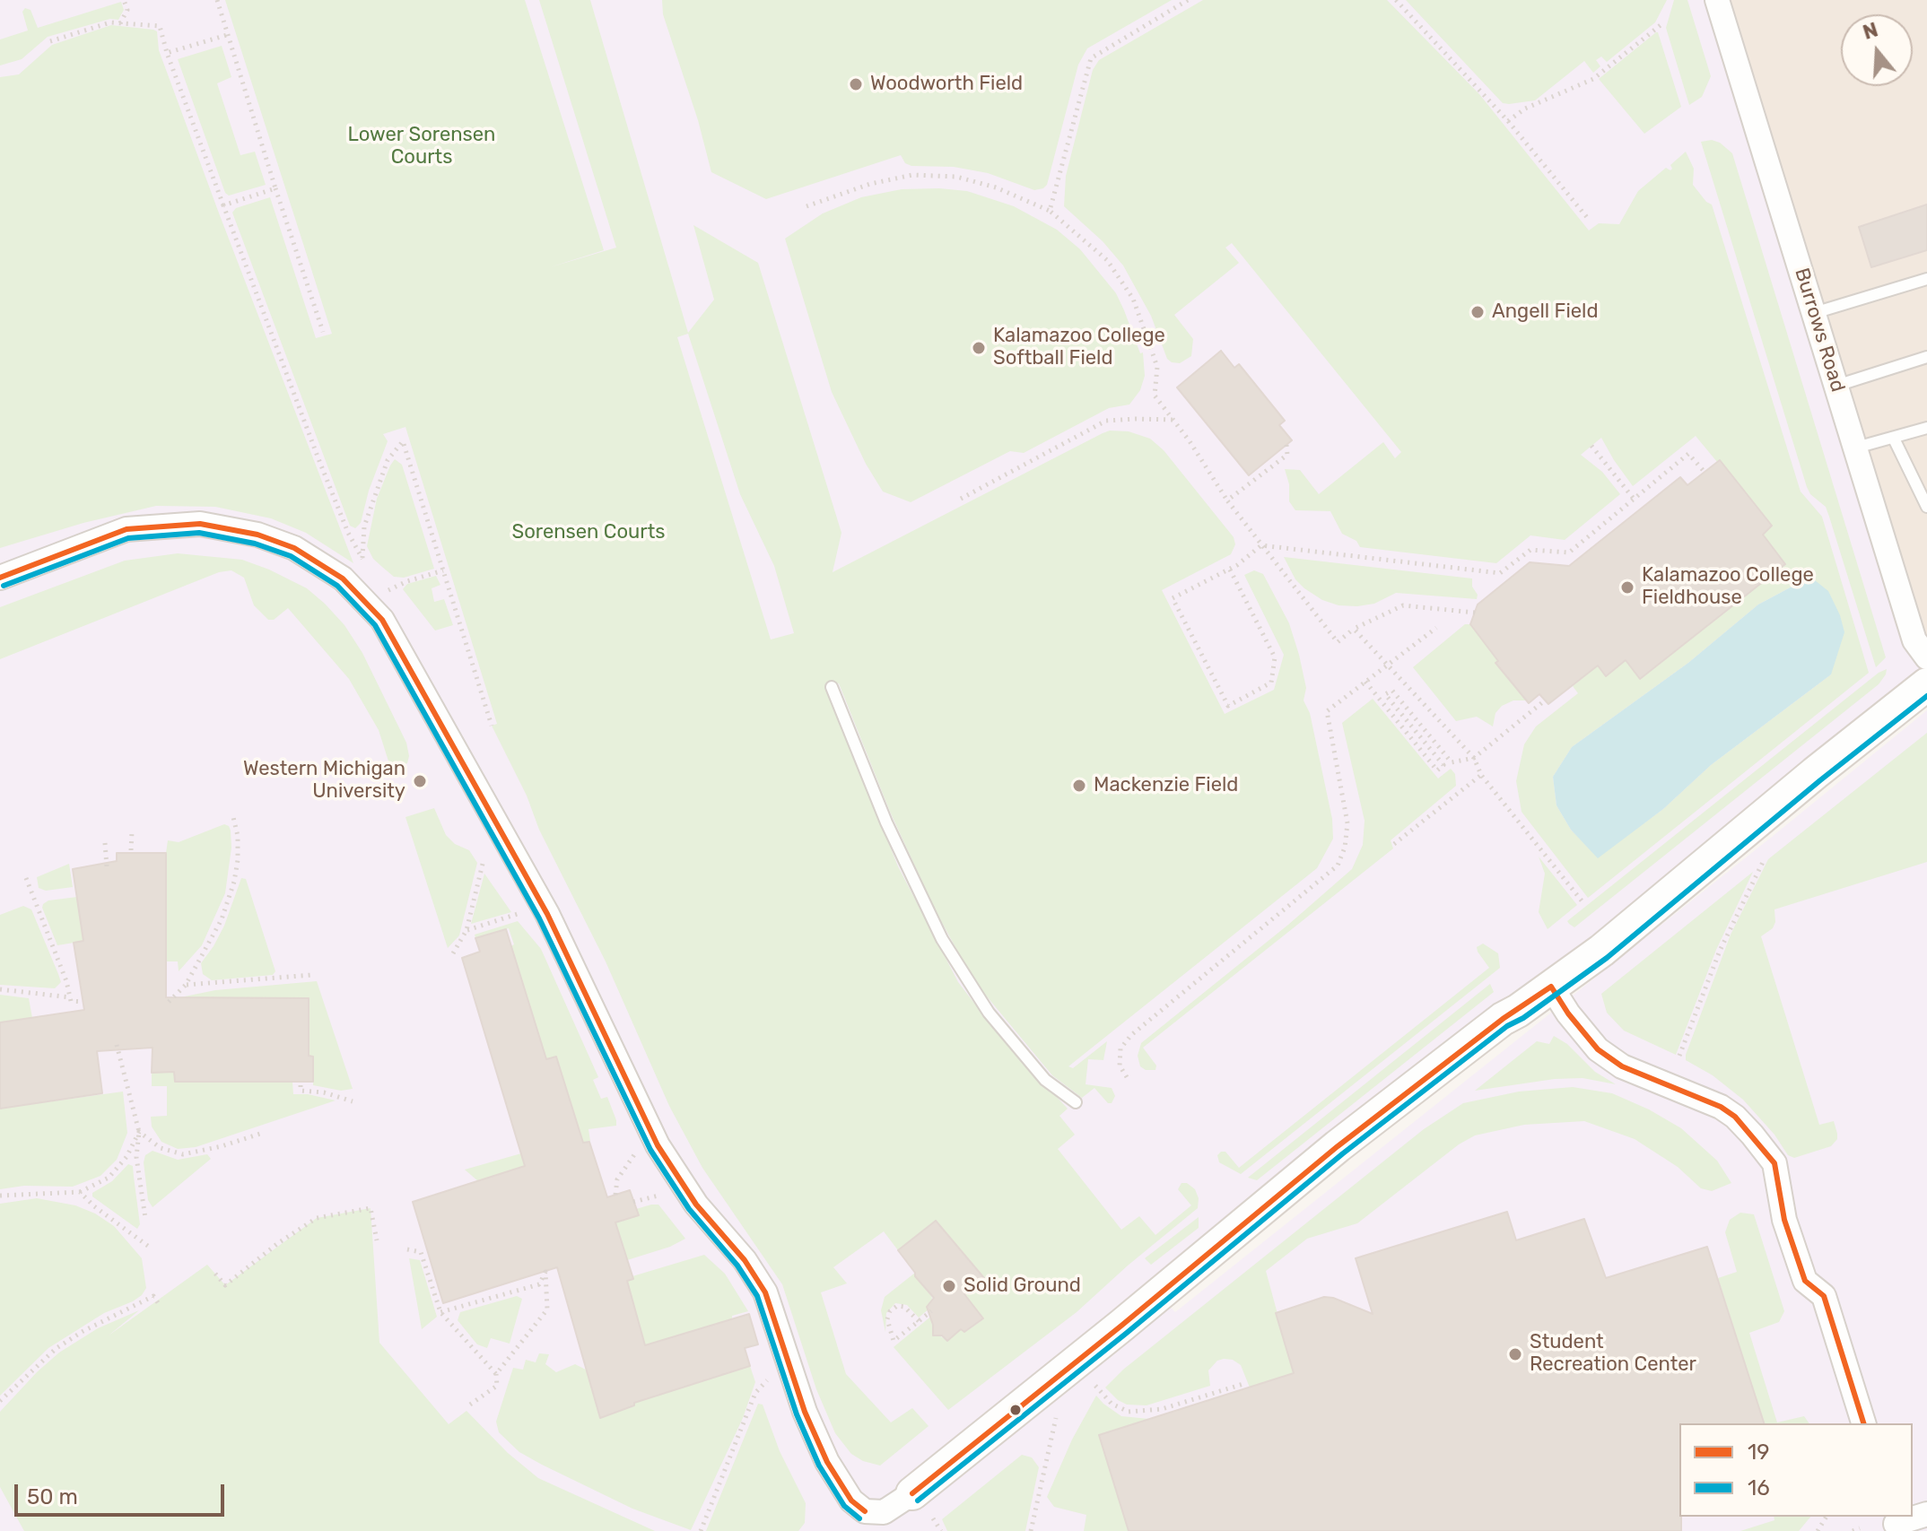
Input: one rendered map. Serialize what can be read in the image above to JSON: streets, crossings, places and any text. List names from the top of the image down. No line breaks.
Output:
{"streets":{"street":["Burrows Road"]},"parks":["Lower Sorensen Courts","Sorensen Courts"],"places":["Woodworth Field","Angell Field","Kalamazoo College Softball Field","Kalamazoo College Fieldhouse","Western Michigan University","Mackenzie Field","Solid Ground","Student Recreation Center"],"lines":["transit line 19","transit line 16"],"legend":["19","16"],"scale_bar":"50 m","north":"top"}
